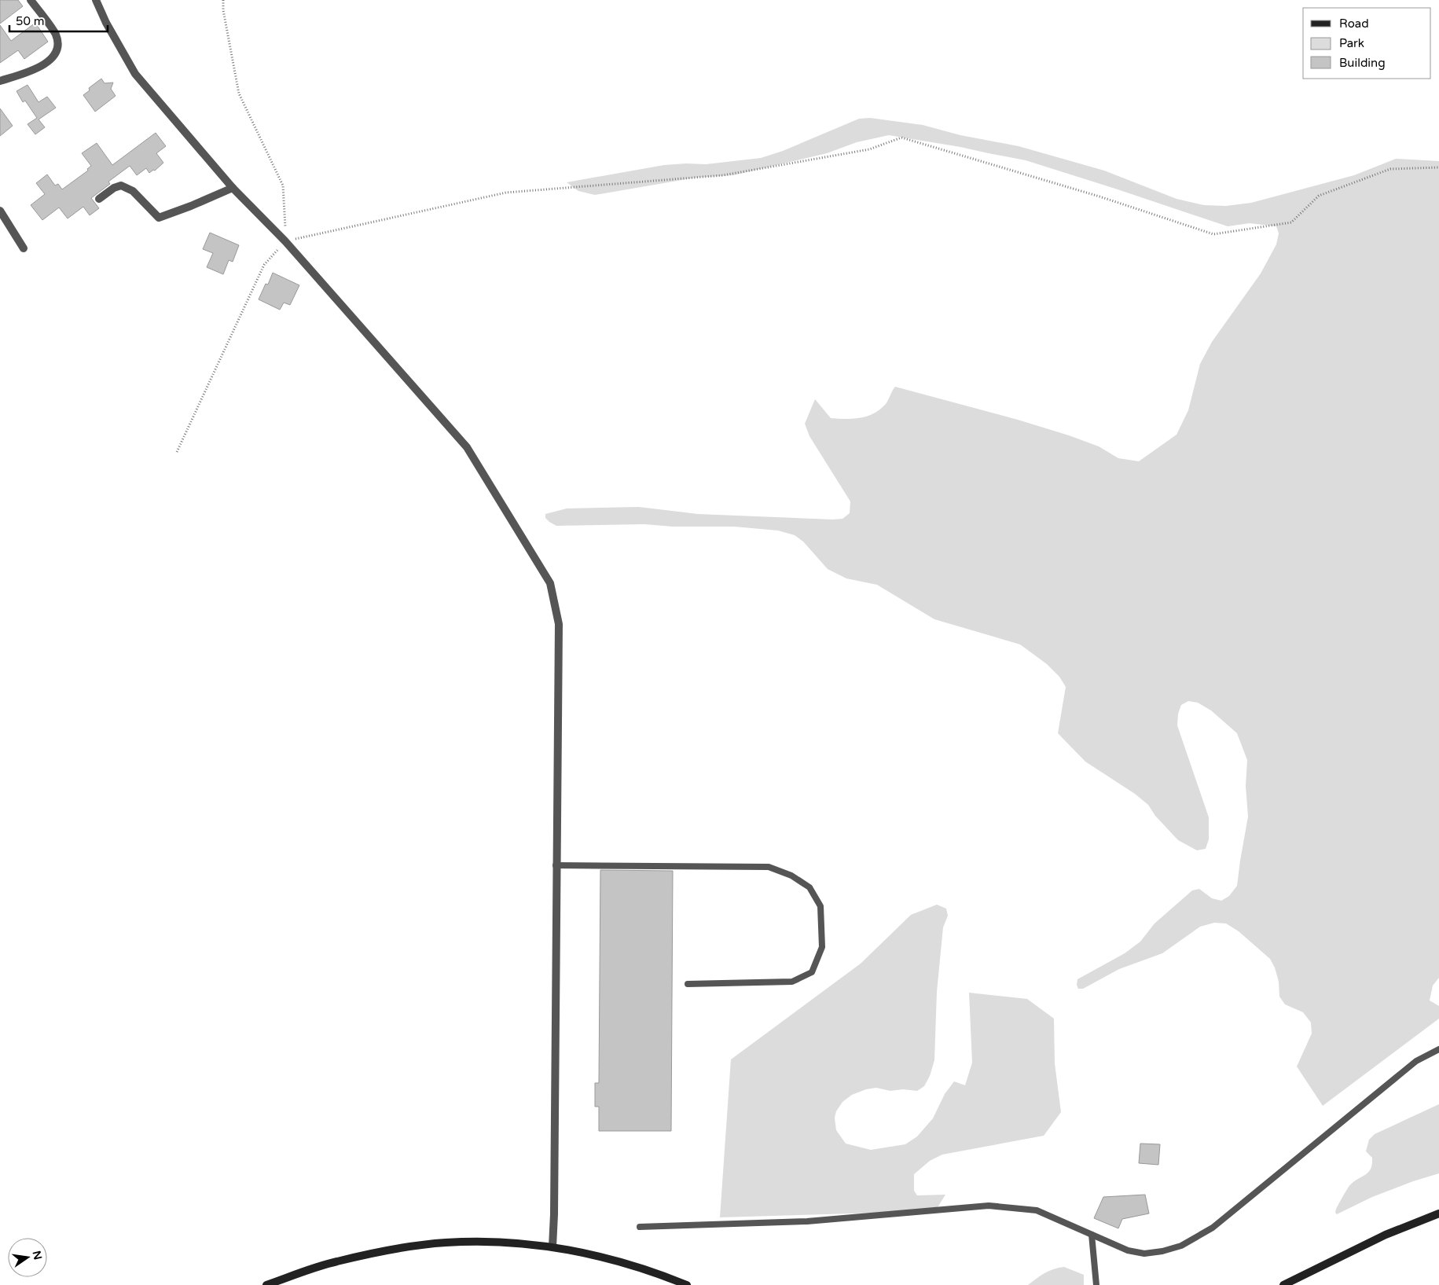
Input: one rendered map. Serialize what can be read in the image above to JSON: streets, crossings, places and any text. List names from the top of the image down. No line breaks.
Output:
{"legend":["Road","Park","Building"],"scale_bar":"50 m","north":"right"}
